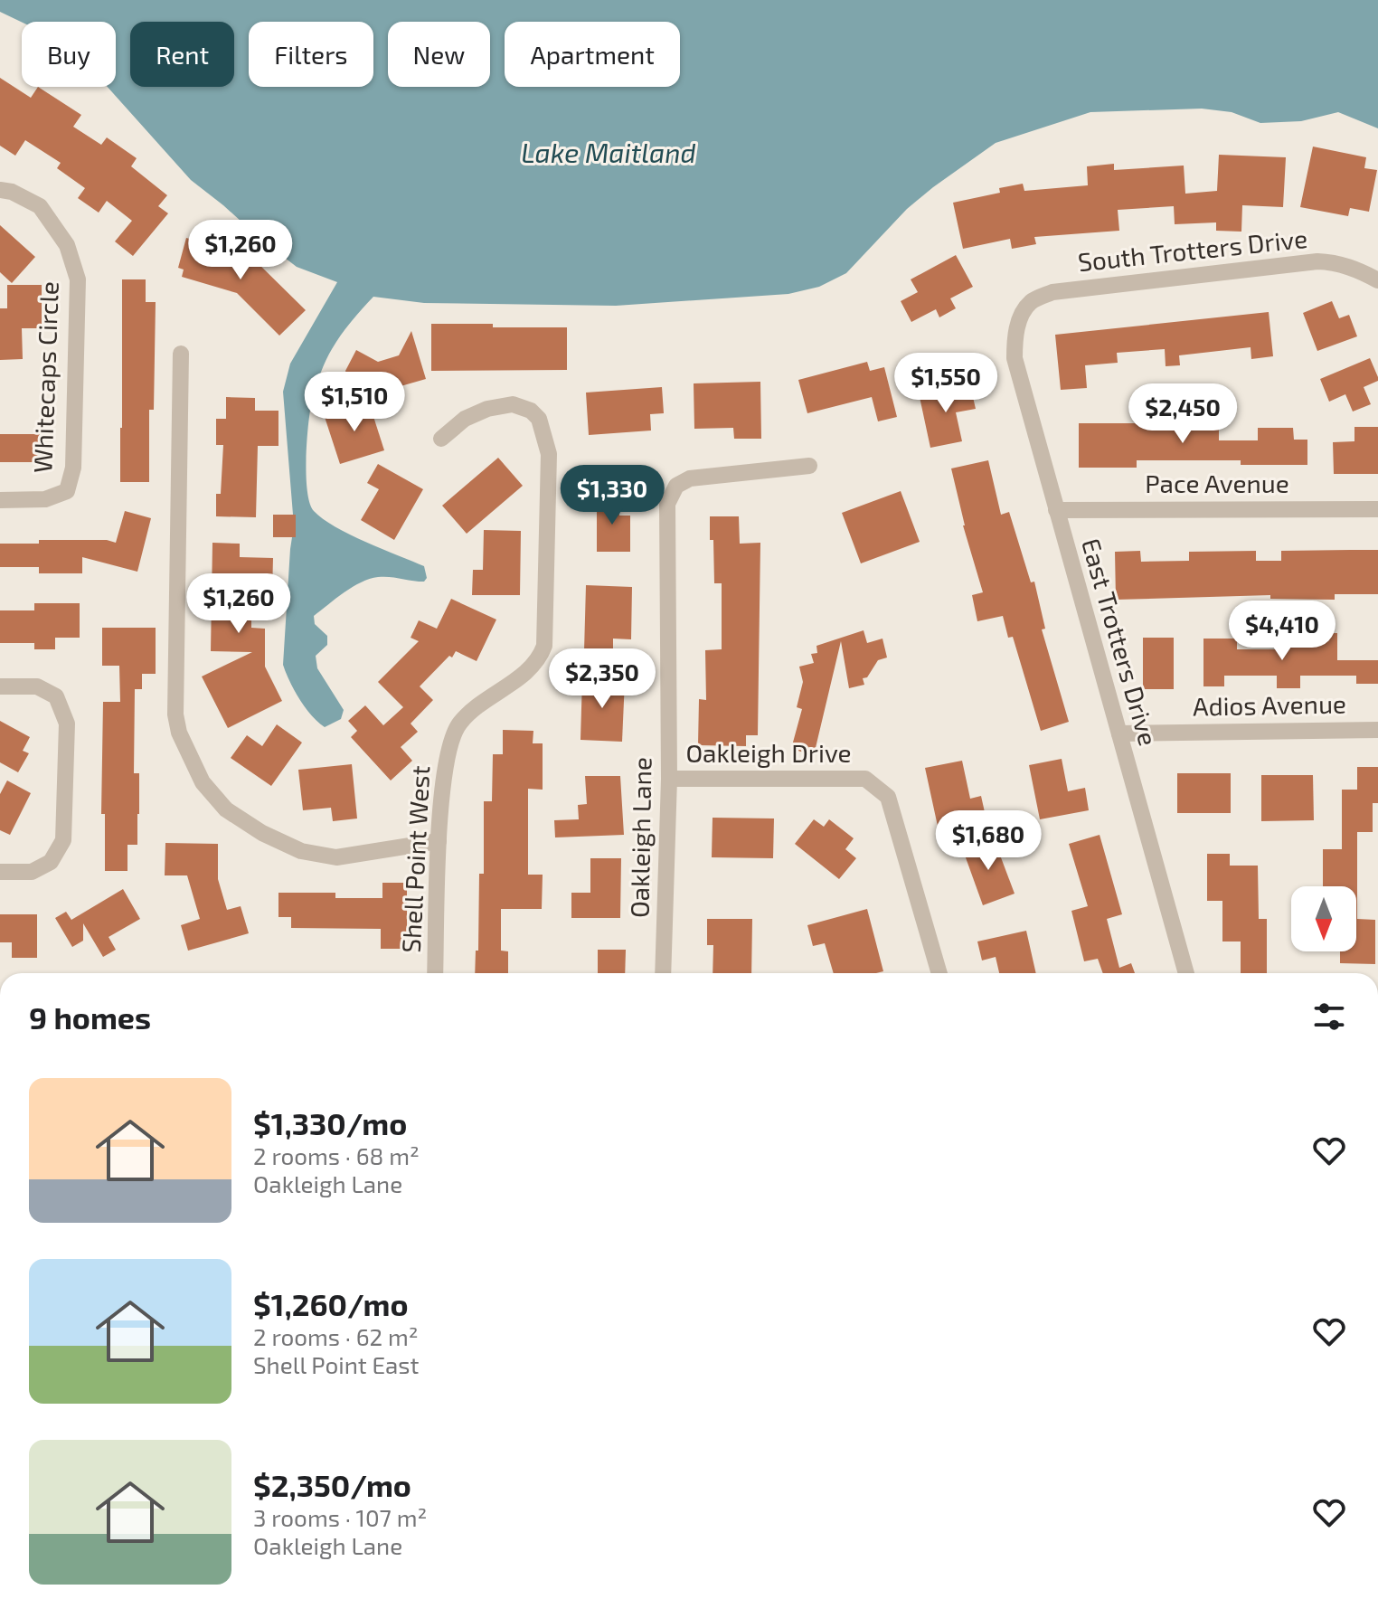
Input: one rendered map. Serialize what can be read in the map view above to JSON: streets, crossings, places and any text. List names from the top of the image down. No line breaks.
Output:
{"streets":{"street":["South Trotters Drive","Whitecaps Circle","Pace Avenue","East Trotters Drive","Adios Avenue","Oakleigh Drive","Oakleigh Lane","Shell Point West"]},"crossings":[["South Trotters Drive","East Trotters Drive"],["Pace Avenue","East Trotters Drive"],["East Trotters Drive","Adios Avenue"],["Oakleigh Drive","Oakleigh Lane"]],"water":["Lake Maitland"],"north":"bottom","page":{"chip":["Buy","Rent","Filters","New","Apartment"],"price":["$1,260","$1,550","$1,510","$2,450","$1,330","$1,260","$4,410","$2,350","$1,680"],"heading":"9 homes","list":[{"name":"$1,330/mo","note":"2 rooms · 68 m² · Oakleigh Lane"},{"name":"$1,260/mo","note":"2 rooms · 62 m² · Shell Point East"},{"name":"$2,350/mo","note":"3 rooms · 107 m² · Oakleigh Lane"}]}}
